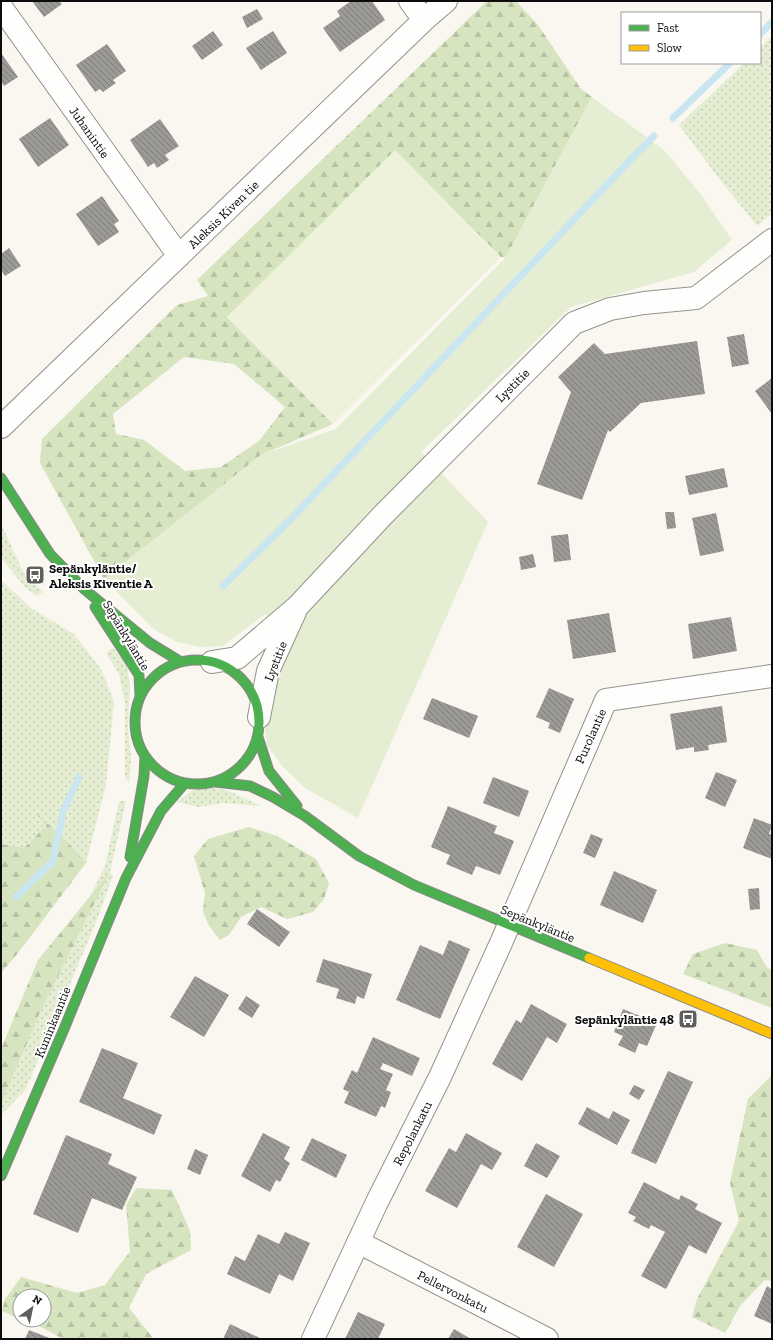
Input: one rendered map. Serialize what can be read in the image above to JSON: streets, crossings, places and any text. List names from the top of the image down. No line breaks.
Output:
{"streets":{"main road":["Sepänkyläntie","Kuninkaantie"],"street":["Juhanintie","Aleksis Kiven tie","Lystitie","Purolantie","Repolankatu","Pellervonkatu"]},"crossings":[["Juhanintie","Aleksis Kiven tie"],["Lystitie","Sepänkyläntie"],["Lystitie","Kuninkaantie"],["Sepänkyläntie","Purolantie"],["Sepänkyläntie","Kuninkaantie"],["Sepänkyläntie","Repolankatu"],["Purolantie","Repolankatu"],["Repolankatu","Pellervonkatu"]],"places":{"bus stop":["Sepänkyläntie/ Aleksis Kiventie A","Sepänkyläntie 48"]},"legend":["Fast","Slow"],"north":"top right"}
